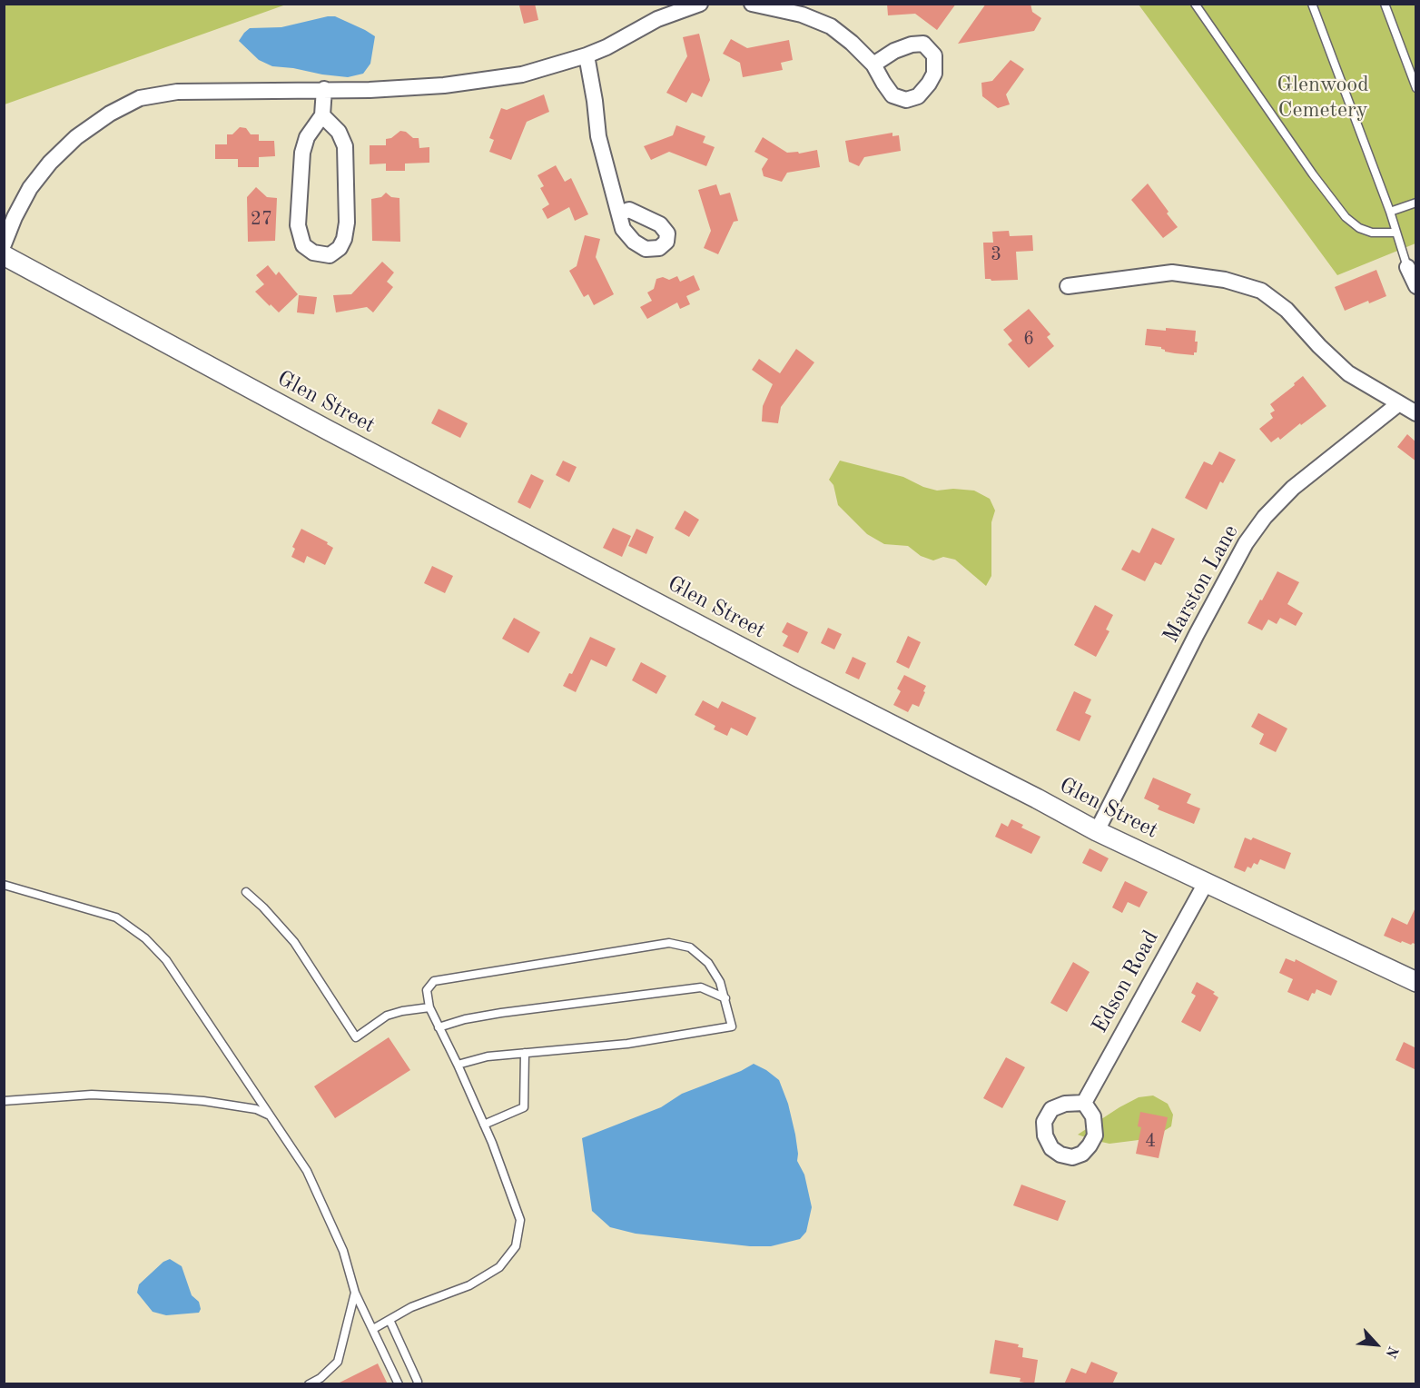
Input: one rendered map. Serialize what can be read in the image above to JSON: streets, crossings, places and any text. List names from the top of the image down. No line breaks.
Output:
{"streets":{"street":["Glen Street","Marston Lane","Edson Road"]},"crossings":[["Glen Street","Marston Lane"],["Glen Street","Edson Road"]],"parks":["Glenwood Cemetery"],"house_numbers":["27","3","6","4"],"north":"bottom right"}
